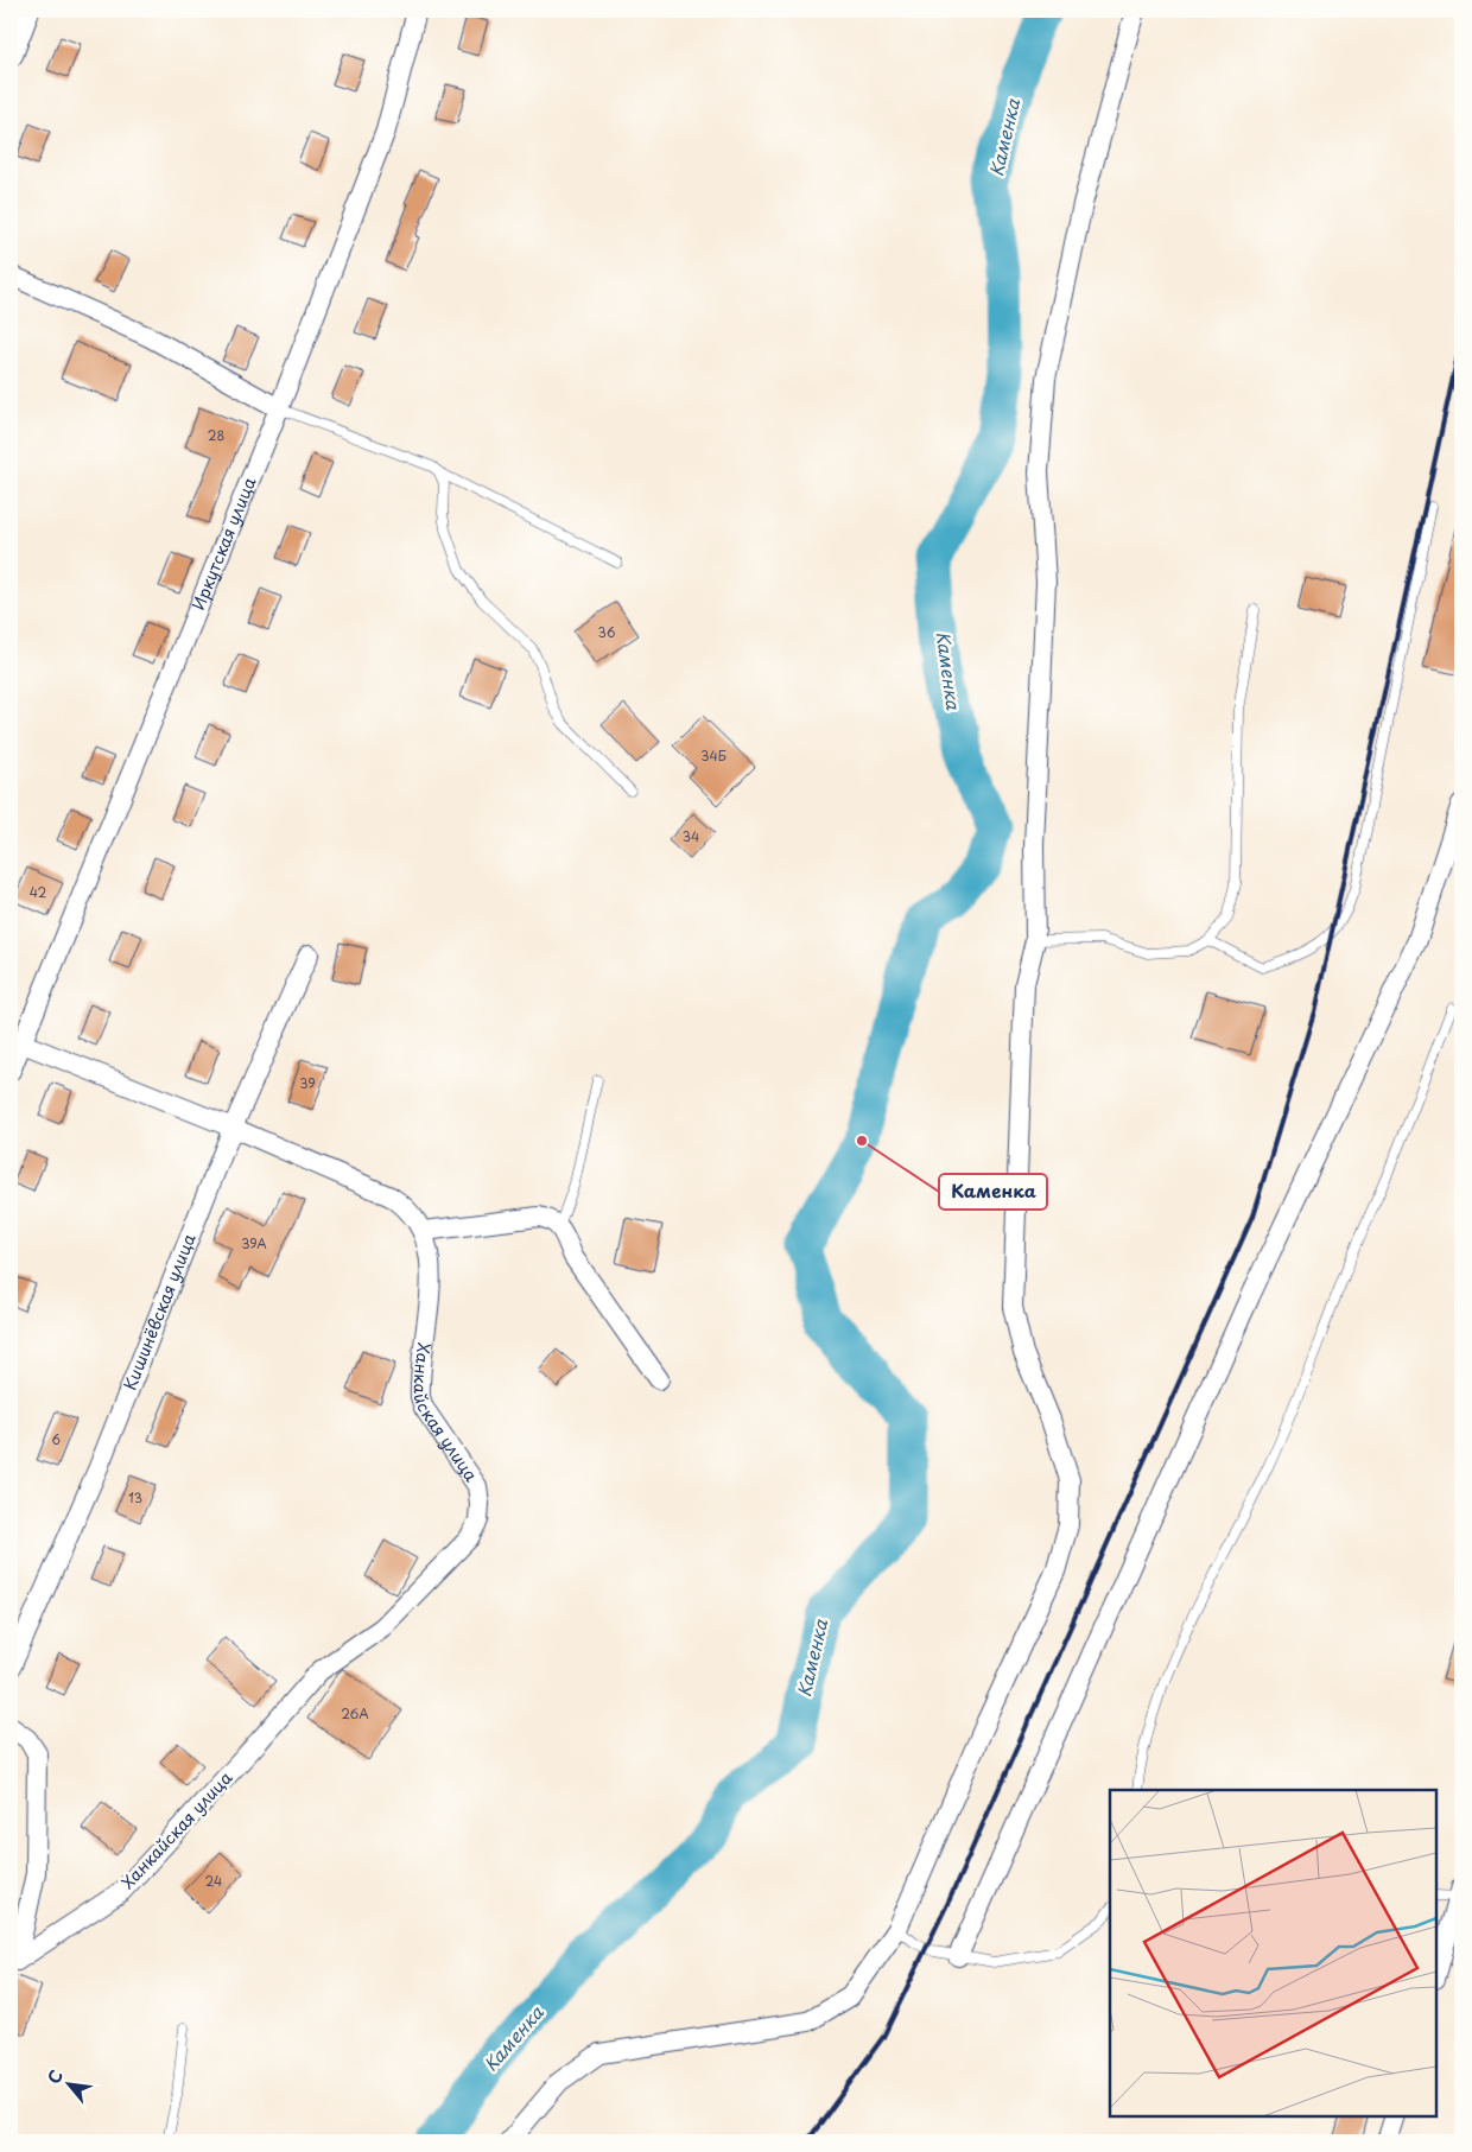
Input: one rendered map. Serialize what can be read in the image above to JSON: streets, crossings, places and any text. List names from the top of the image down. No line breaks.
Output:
{"streets":{"street":["Иркутская улица","Кишинёвская улица","Ханкайская улица"]},"crossings":[["Иркутская улица","Ханкайская улица"],["Кишинёвская улица","Ханкайская улица"]],"water":["Каменка"],"places":["Каменка"],"house_numbers":["28","36","34Б","34","42","39","39А","6","13","26А","24"],"north":"top left"}
